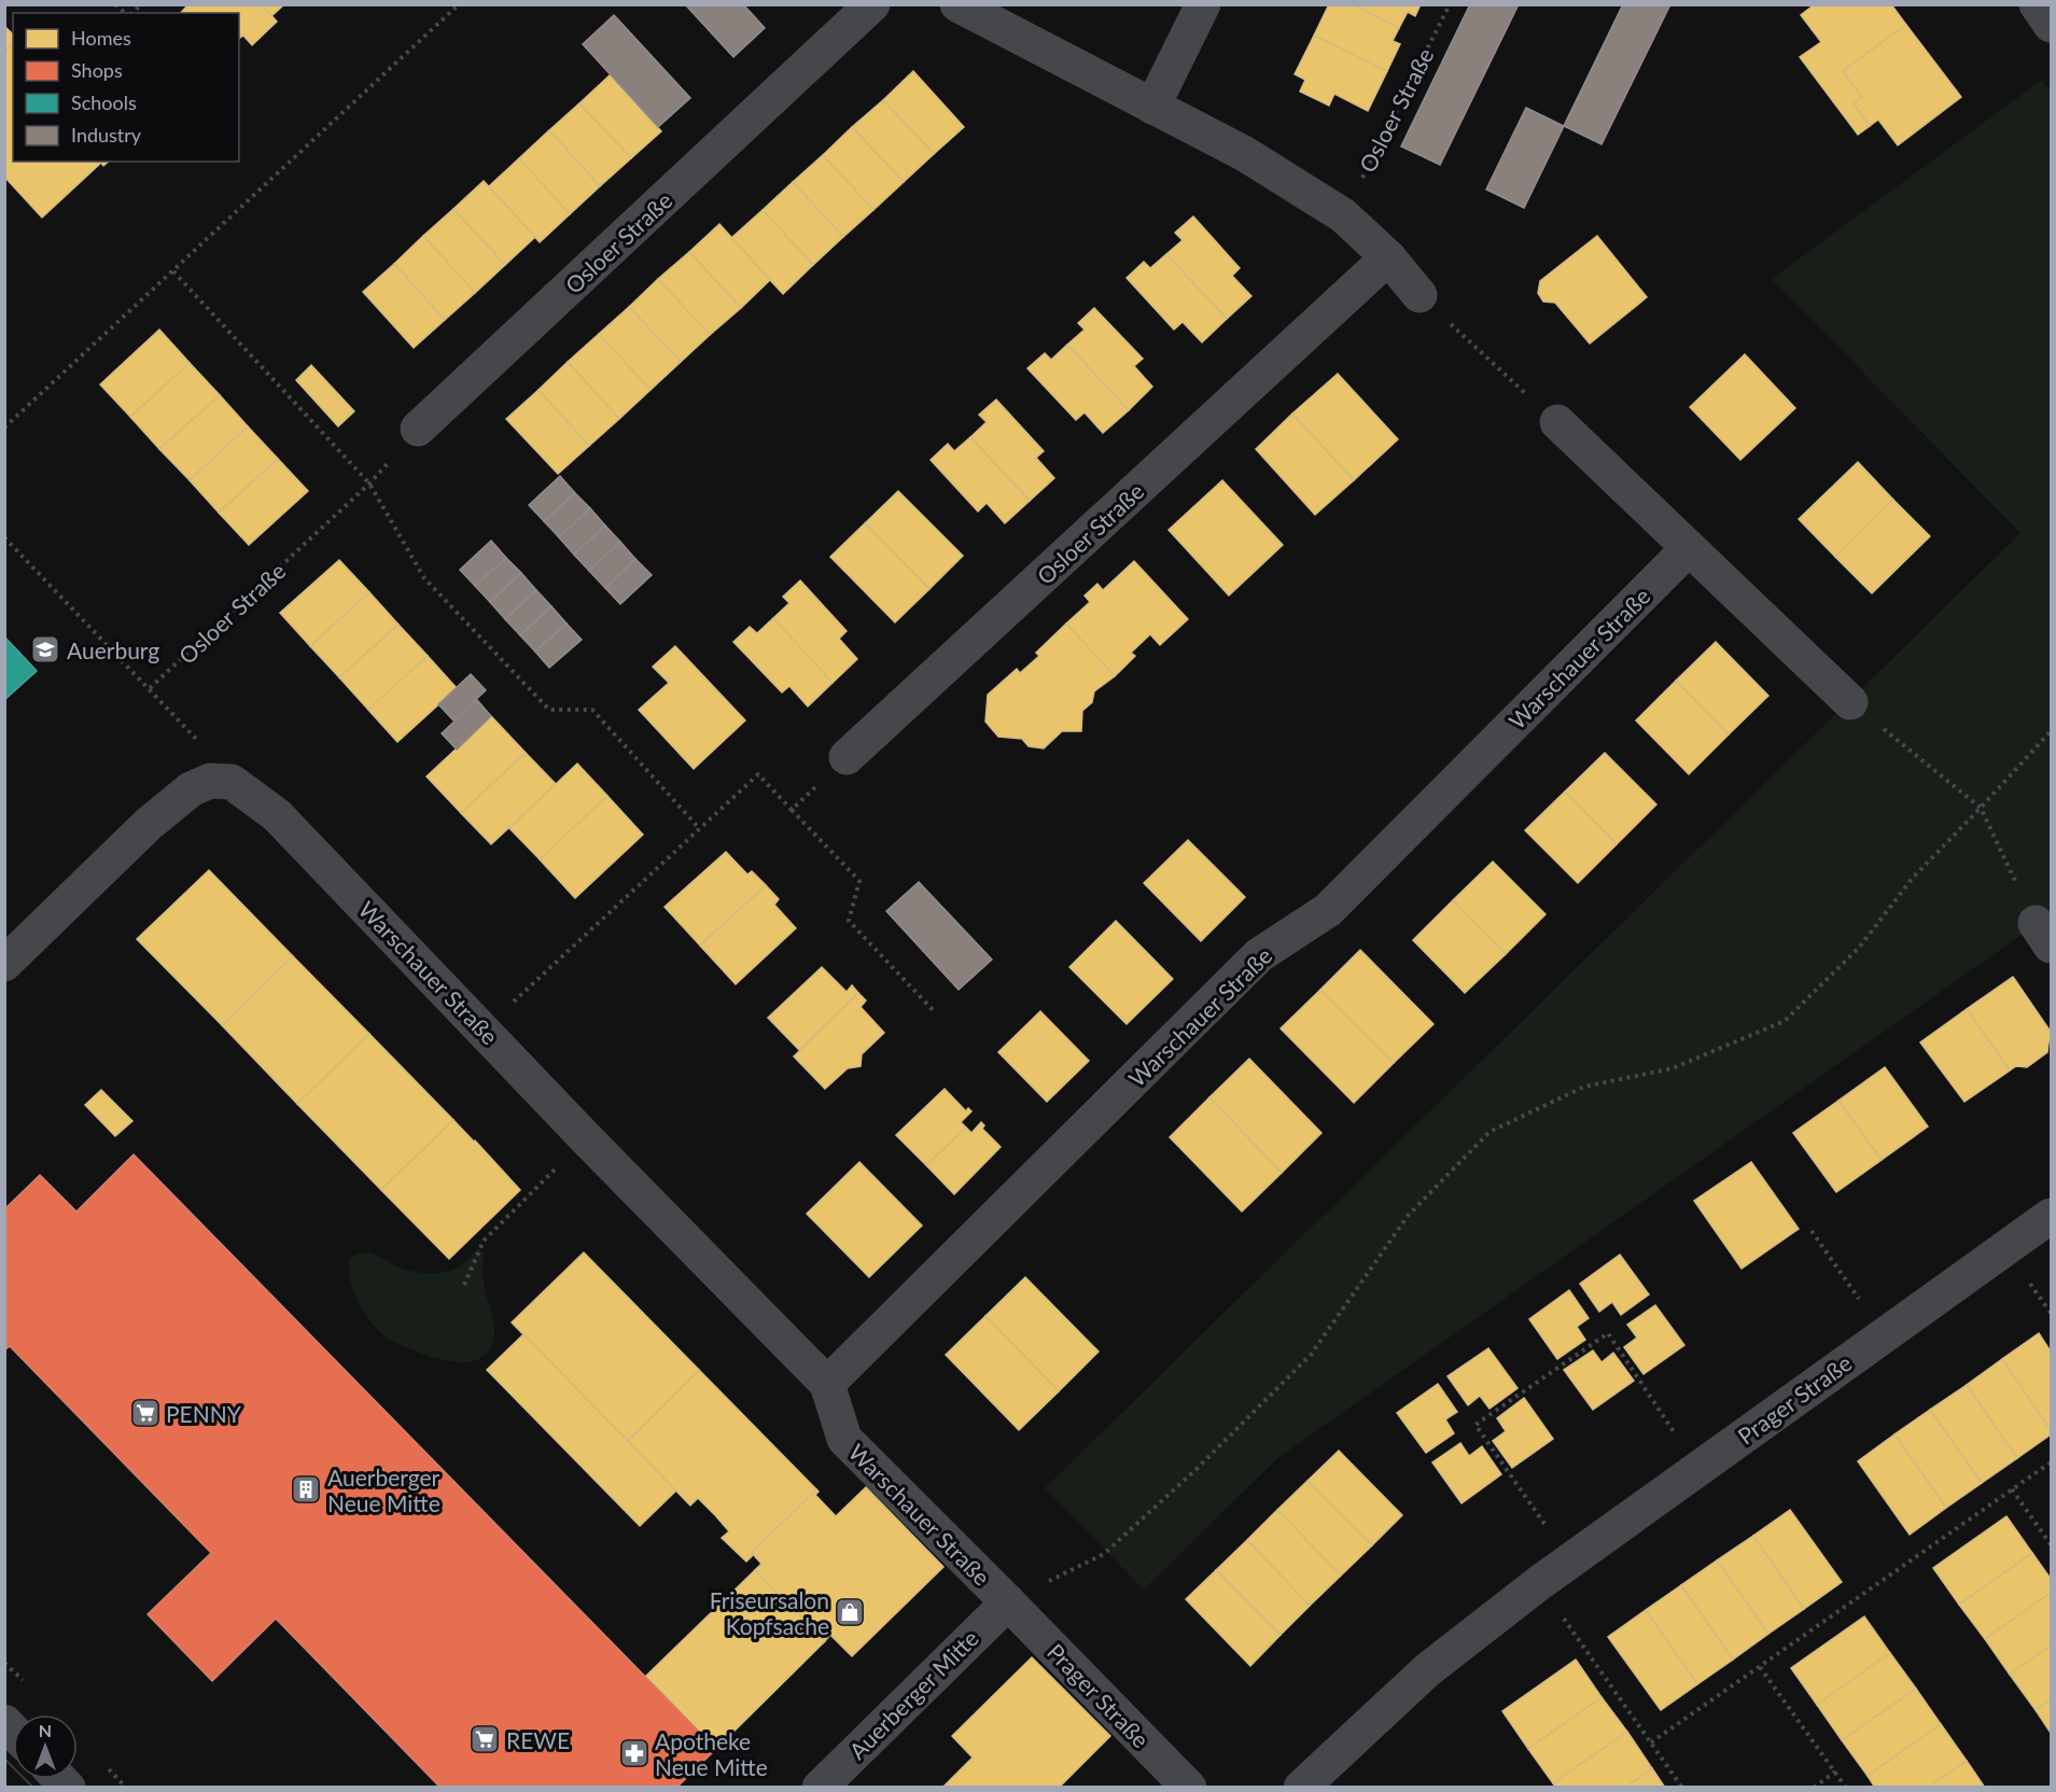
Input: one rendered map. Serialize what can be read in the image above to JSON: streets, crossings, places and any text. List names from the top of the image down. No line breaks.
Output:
{"streets":{"street":["Osloer Straße","Warschauer Straße","Prager Straße","Auerberger Mitte"]},"crossings":[["Warschauer Straße","Prager Straße"],["Warschauer Straße","Auerberger Mitte"],["Prager Straße","Auerberger Mitte"]],"places":{"school or university":["Auerburg"],"supermarket":["PENNY","REWE"],"building":["Auerberger Neue Mitte"],"shop":["Friseursalon Kopfsache"],"pharmacy":["Apotheke Neue Mitte"]},"legend":["Homes","Shops","Schools","Industry"],"north":"top"}
